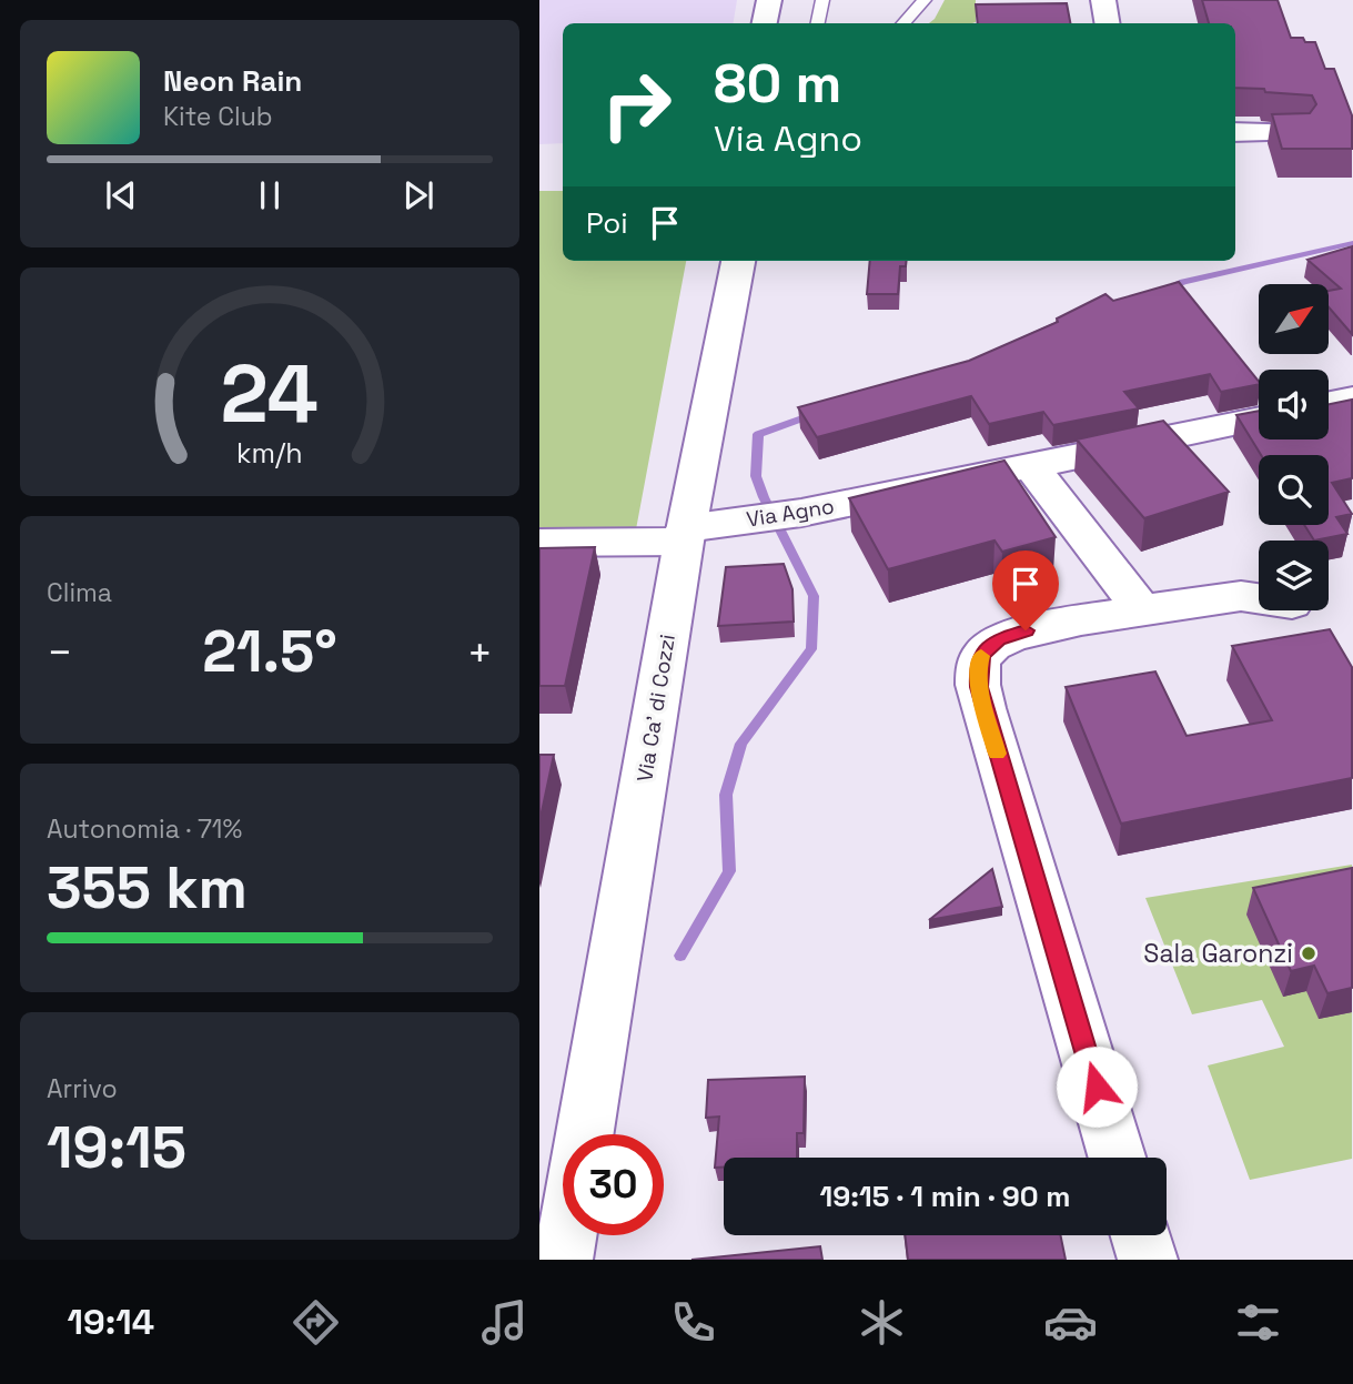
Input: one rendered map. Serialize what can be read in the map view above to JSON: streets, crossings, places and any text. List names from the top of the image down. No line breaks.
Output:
{"streets":{"street":["Via Agno","Via Ca' di Cozzi"]},"crossings":[["Via Agno","Via Ca' di Cozzi"]],"places":["Sala Garonzi"],"north":"top right","page":{"turn":["80 m","Via Agno"],"song":["Neon Rain","Kite Club"],"then":"Poi","tile":["Clima",["Autonomia · 71%","355 km"],["Arrivo","19:15"]],"heat":["−","21.5°","+"],"limit":"30","trip":"19:15 · 1 min · 90 m","tabs":"19:14","gauge":["24","km/h"]}}
